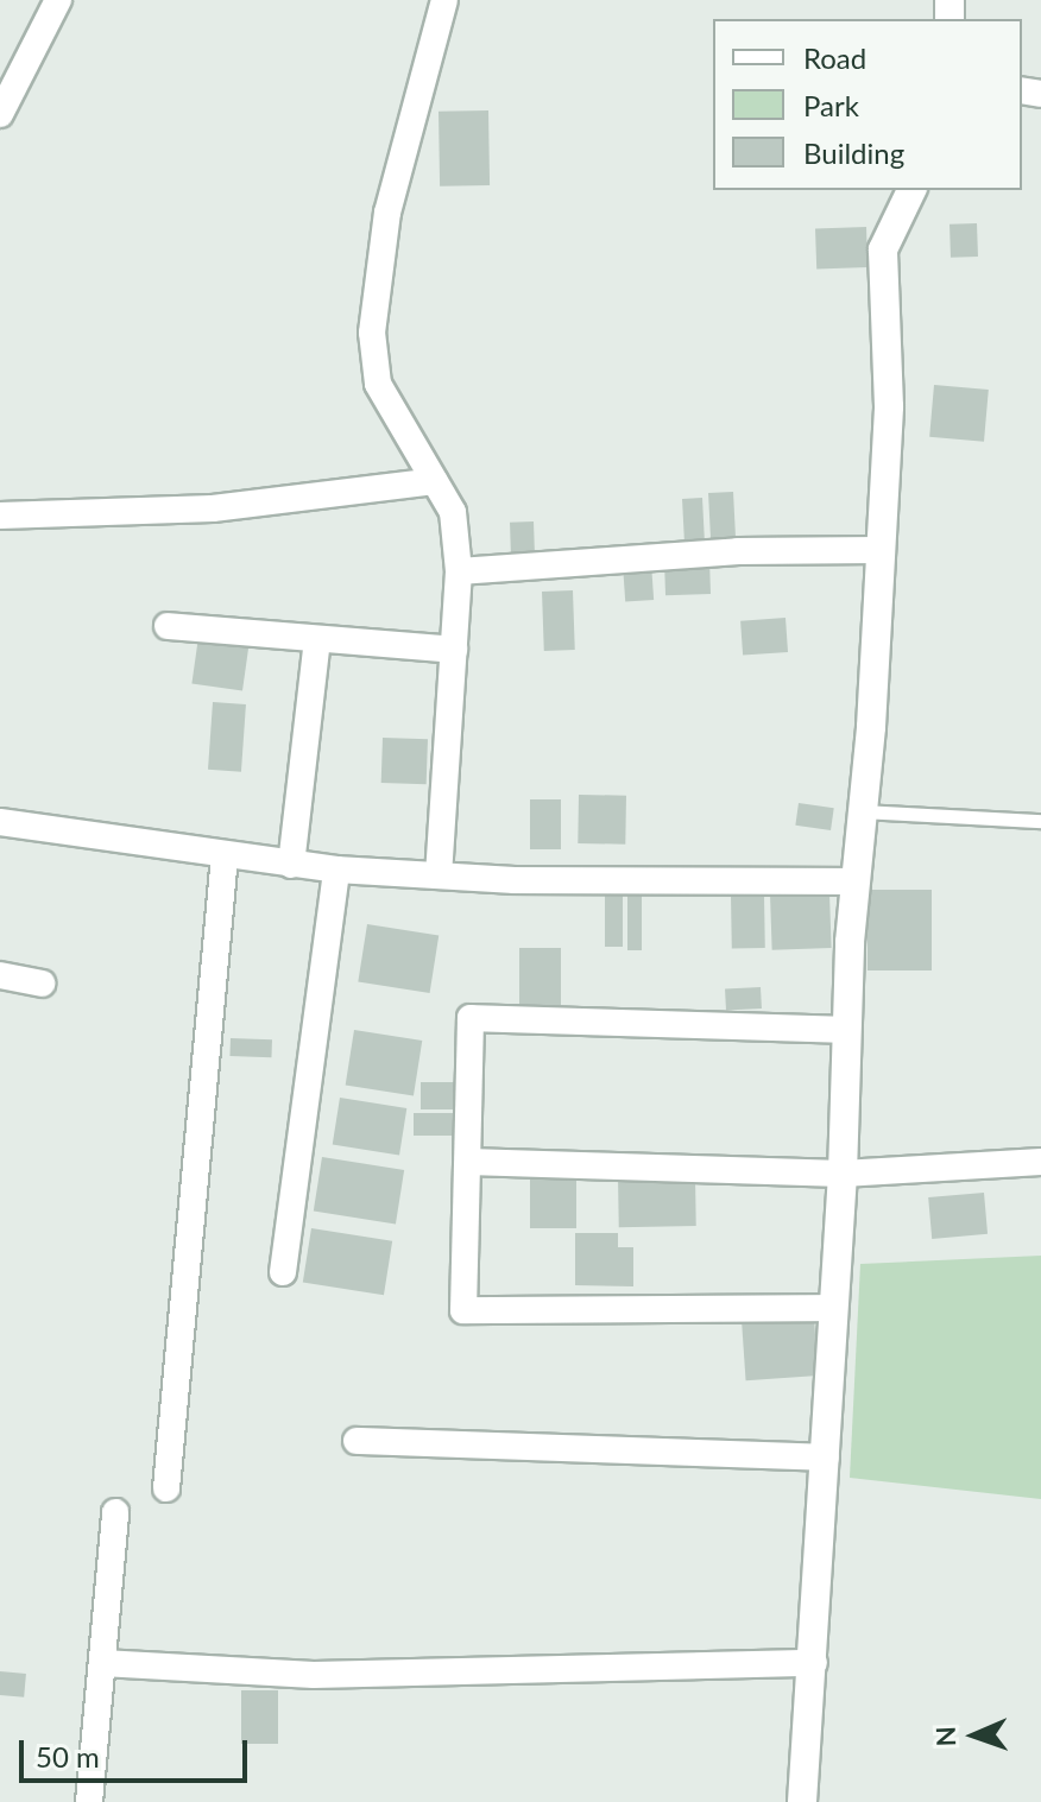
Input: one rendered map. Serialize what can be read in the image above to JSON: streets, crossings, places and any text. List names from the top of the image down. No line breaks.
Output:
{"legend":["Road","Park","Building"],"scale_bar":"50 m","north":"left"}
